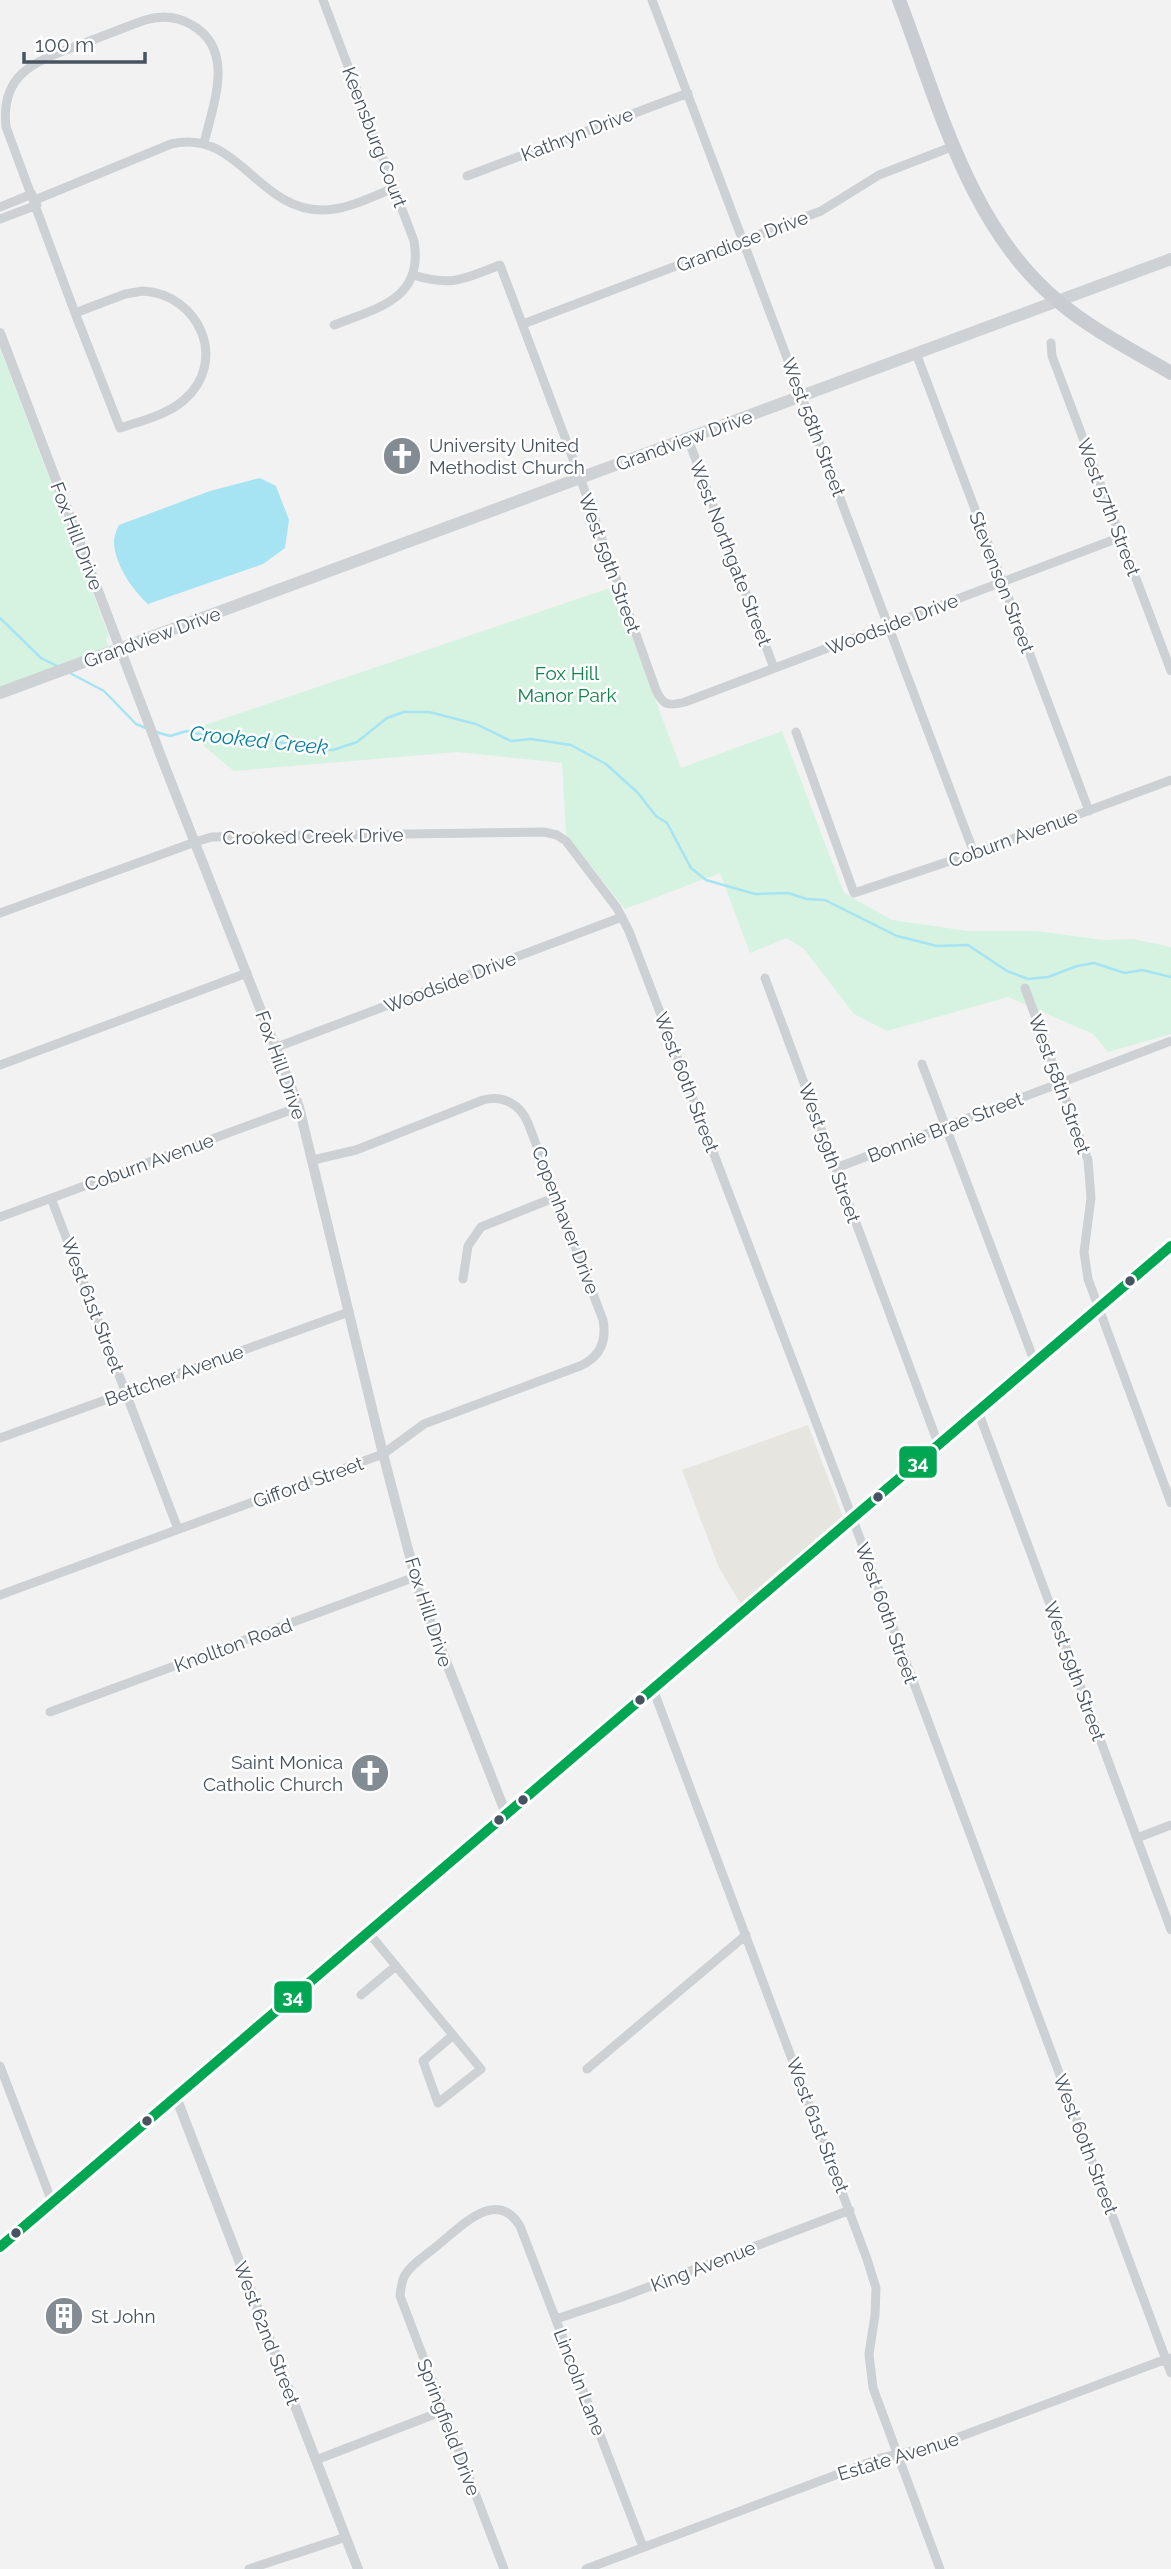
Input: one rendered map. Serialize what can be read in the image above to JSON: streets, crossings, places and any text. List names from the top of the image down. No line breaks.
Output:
{"streets":{"main road":["Grandview Drive"],"street":["Kathryn Drive","Keensburg Court","Grandiose Drive","West 58th Street","West 57th Street","Fox Hill Drive","West Northgate Street","West 59th Street","Stevenson Street","Woodside Drive","Crooked Creek Drive","Coburn Avenue","West 60th Street","Bonnie Brae Street","Copenhaver Drive","West 61st Street","Bettcher Avenue","Gifford Street","Knollton Road","King Avenue","West 62nd Street","Lincoln Lane","Springfield Drive","Estate Avenue"]},"crossings":[["Kathryn Drive","West 58th Street"],["Keensburg Court","West 59th Street"],["Grandiose Drive","West 58th Street"],["Grandiose Drive","West 59th Street"],["West 58th Street","Grandview Drive"],["West 58th Street","Woodside Drive"],["West 58th Street","Coburn Avenue"],["West 58th Street","Bonnie Brae Street"],["Grandview Drive","Fox Hill Drive"],["Grandview Drive","West Northgate Street"],["Grandview Drive","West 59th Street"],["Grandview Drive","Stevenson Street"],["West 57th Street","Woodside Drive"],["Fox Hill Drive","Woodside Drive"],["Fox Hill Drive","Crooked Creek Drive"],["Fox Hill Drive","Coburn Avenue"],["Fox Hill Drive","Copenhaver Drive"],["Fox Hill Drive","Bettcher Avenue"],["Fox Hill Drive","Gifford Street"],["Fox Hill Drive","Knollton Road"],["West Northgate Street","Woodside Drive"],["West 59th Street","Woodside Drive"],["West 59th Street","Bonnie Brae Street"],["Stevenson Street","Woodside Drive"],["Stevenson Street","Coburn Avenue"],["Woodside Drive","West 60th Street"],["Crooked Creek Drive","West 60th Street"],["Coburn Avenue","West 61st Street"],["West 60th Street","Estate Avenue"],["Copenhaver Drive","Gifford Street"],["West 61st Street","Bettcher Avenue"],["West 61st Street","Gifford Street"],["West 61st Street","King Avenue"],["West 61st Street","Estate Avenue"],["King Avenue","Lincoln Lane"],["Lincoln Lane","Springfield Drive"],["Lincoln Lane","Estate Avenue"]],"water":["Crooked Creek"],"parks":["Fox Hill Manor Park"],"places":{"church":["University United Methodist Church","Saint Monica Catholic Church"],"building":["St John"]},"lines":["transit line 34"],"scale_bar":"100 m"}
